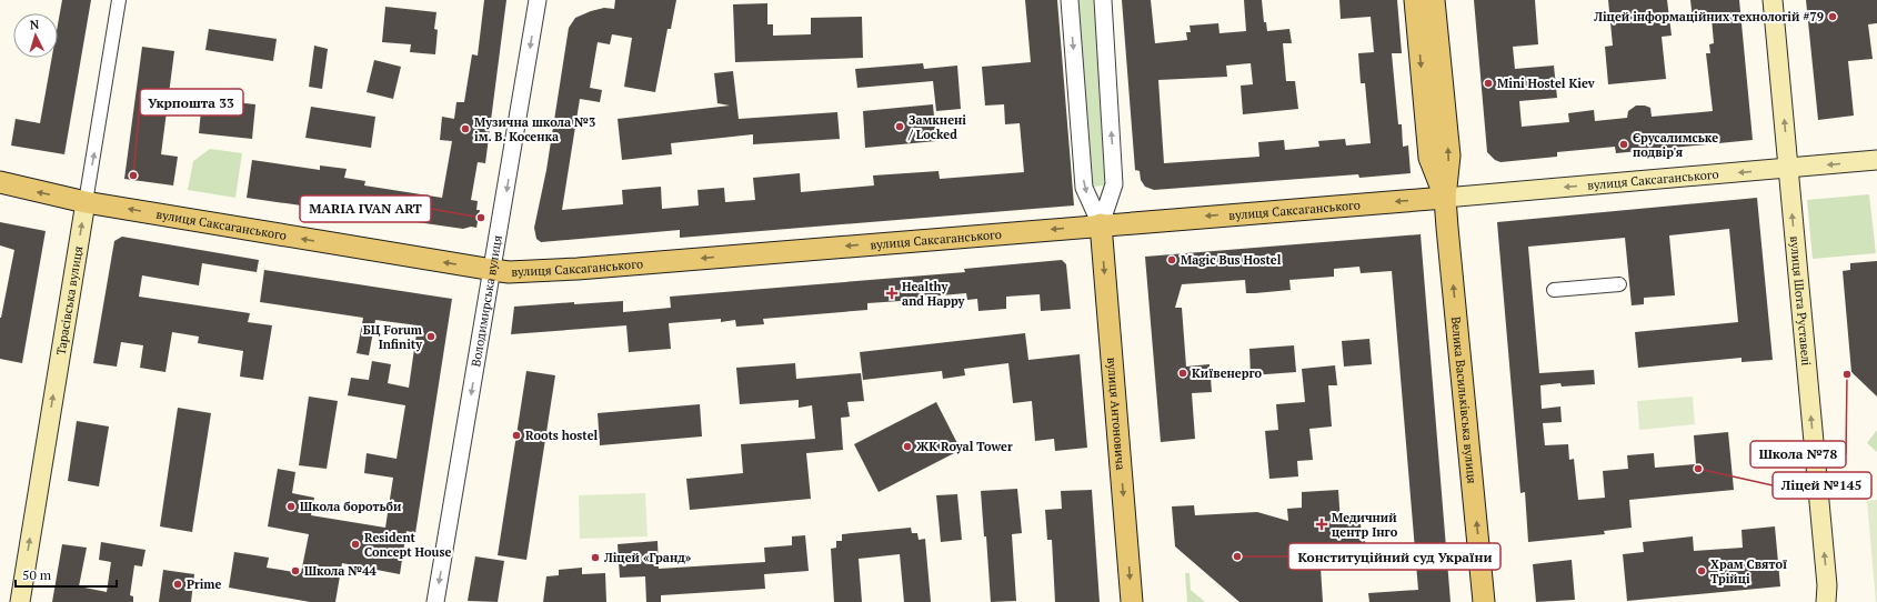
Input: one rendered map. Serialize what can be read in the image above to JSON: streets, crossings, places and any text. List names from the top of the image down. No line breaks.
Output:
{"streets":{"main road":["вулиця Саксаганського","Тарасівська вулиця","вулиця Шота Руставелі","Велика Васильківська вулиця","вулиця Антоновича"],"street":["Володимирська вулиця"]},"crossings":[["вулиця Саксаганського","Тарасівська вулиця"],["вулиця Саксаганського","Володимирська вулиця"],["вулиця Саксаганського","вулиця Шота Руставелі"],["вулиця Саксаганського","Велика Васильківська вулиця"],["вулиця Саксаганського","вулиця Антоновича"]],"one_way":["вулиця Саксаганського","Тарасівська вулиця","Володимирська вулиця","вулиця Шота Руставелі"],"places":{"other":["Ліцей інформаційних технологій #79","Mini Hostel Kiev","Замкнені / Locked","Музична школа №3 ім. В. Косенка","Єрусалимське подвір'я","Укрпошта 33","MARIA IVAN ART","Magic Bus Hostel","БЦ Forum Infinity","Київенерго","Школа №78","Roots hostel","ЖК Royal Tower","Ліцей №145","Школа боротьби","Resident Concept House","Конституційний суд України","Ліцей «Гранд»","Школа №44","Храм Святої Трійці","Prime"],"health":["Healthy and Happy","Медичний центр Інго"]},"scale_bar":"50 m","north":"top"}
